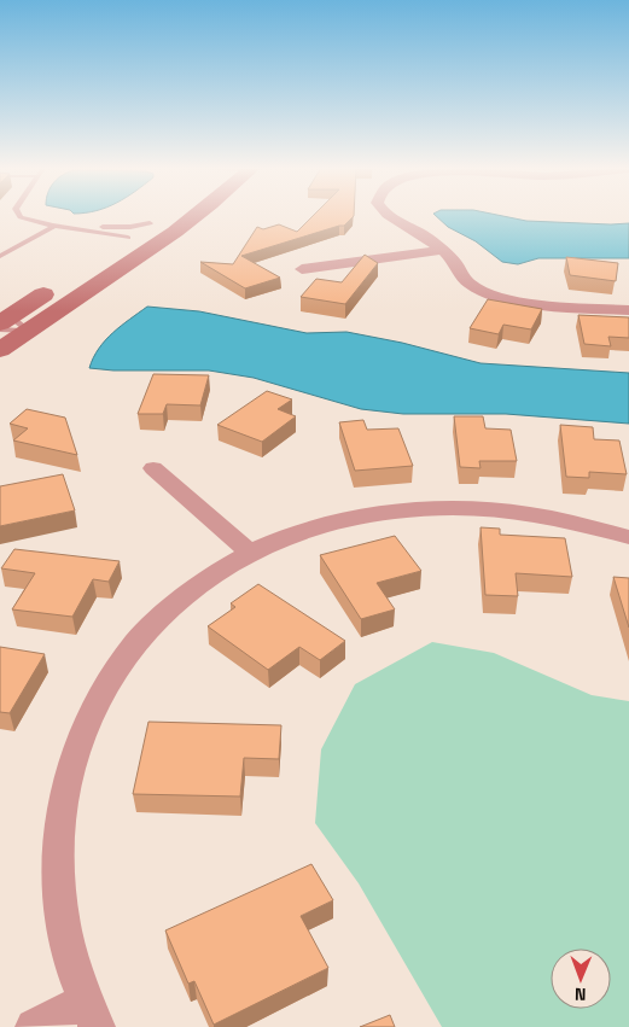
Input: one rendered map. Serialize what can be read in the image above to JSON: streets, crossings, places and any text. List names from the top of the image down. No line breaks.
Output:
{"north":"bottom"}
